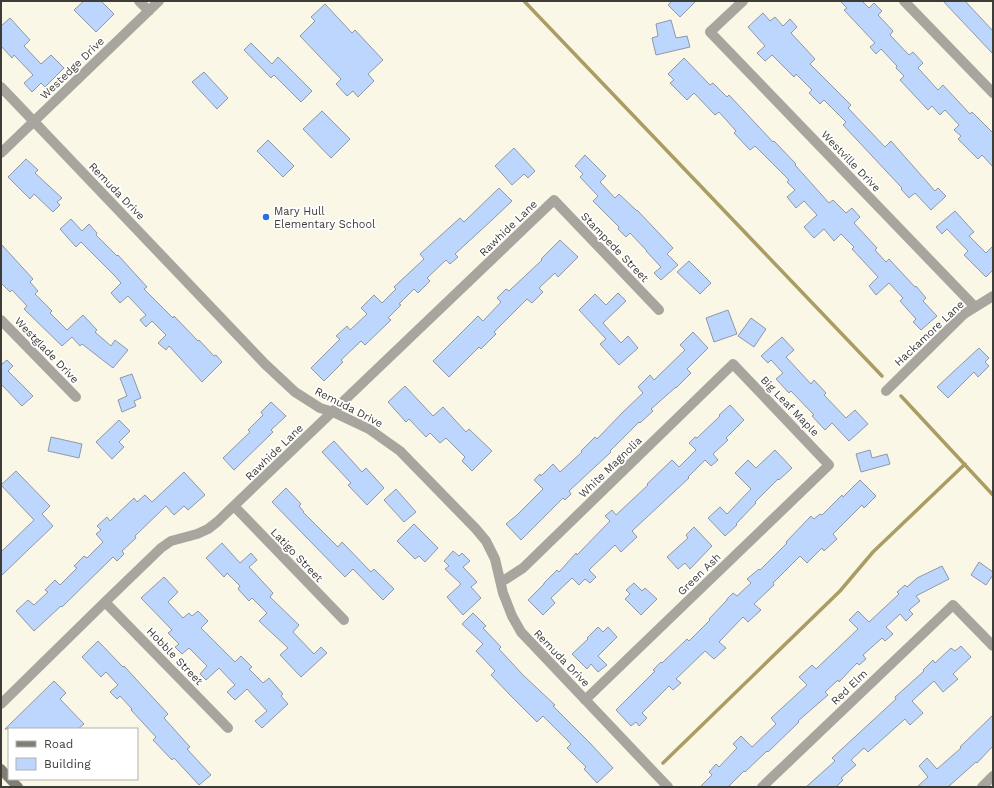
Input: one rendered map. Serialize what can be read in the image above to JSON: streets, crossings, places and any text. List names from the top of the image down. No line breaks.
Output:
{"streets":{"street":["Westedge Drive","Westville Drive","Remuda Drive","Rawhide Lane","Stampede Street","Hackamore Lane","Westglade Drive","Big Leaf Maple","White Magnolia","Latigo Street","Green Ash","Hobble Street","Red Elm"]},"crossings":[["Westedge Drive","Remuda Drive"],["Westville Drive","Hackamore Lane"],["Remuda Drive","Rawhide Lane"],["Remuda Drive","White Magnolia"],["Remuda Drive","Green Ash"],["Rawhide Lane","Stampede Street"],["Rawhide Lane","Latigo Street"],["Rawhide Lane","Hobble Street"],["Big Leaf Maple","White Magnolia"],["Big Leaf Maple","Green Ash"]],"places":["Mary Hull Elementary School"],"legend":["Road","Building"]}
